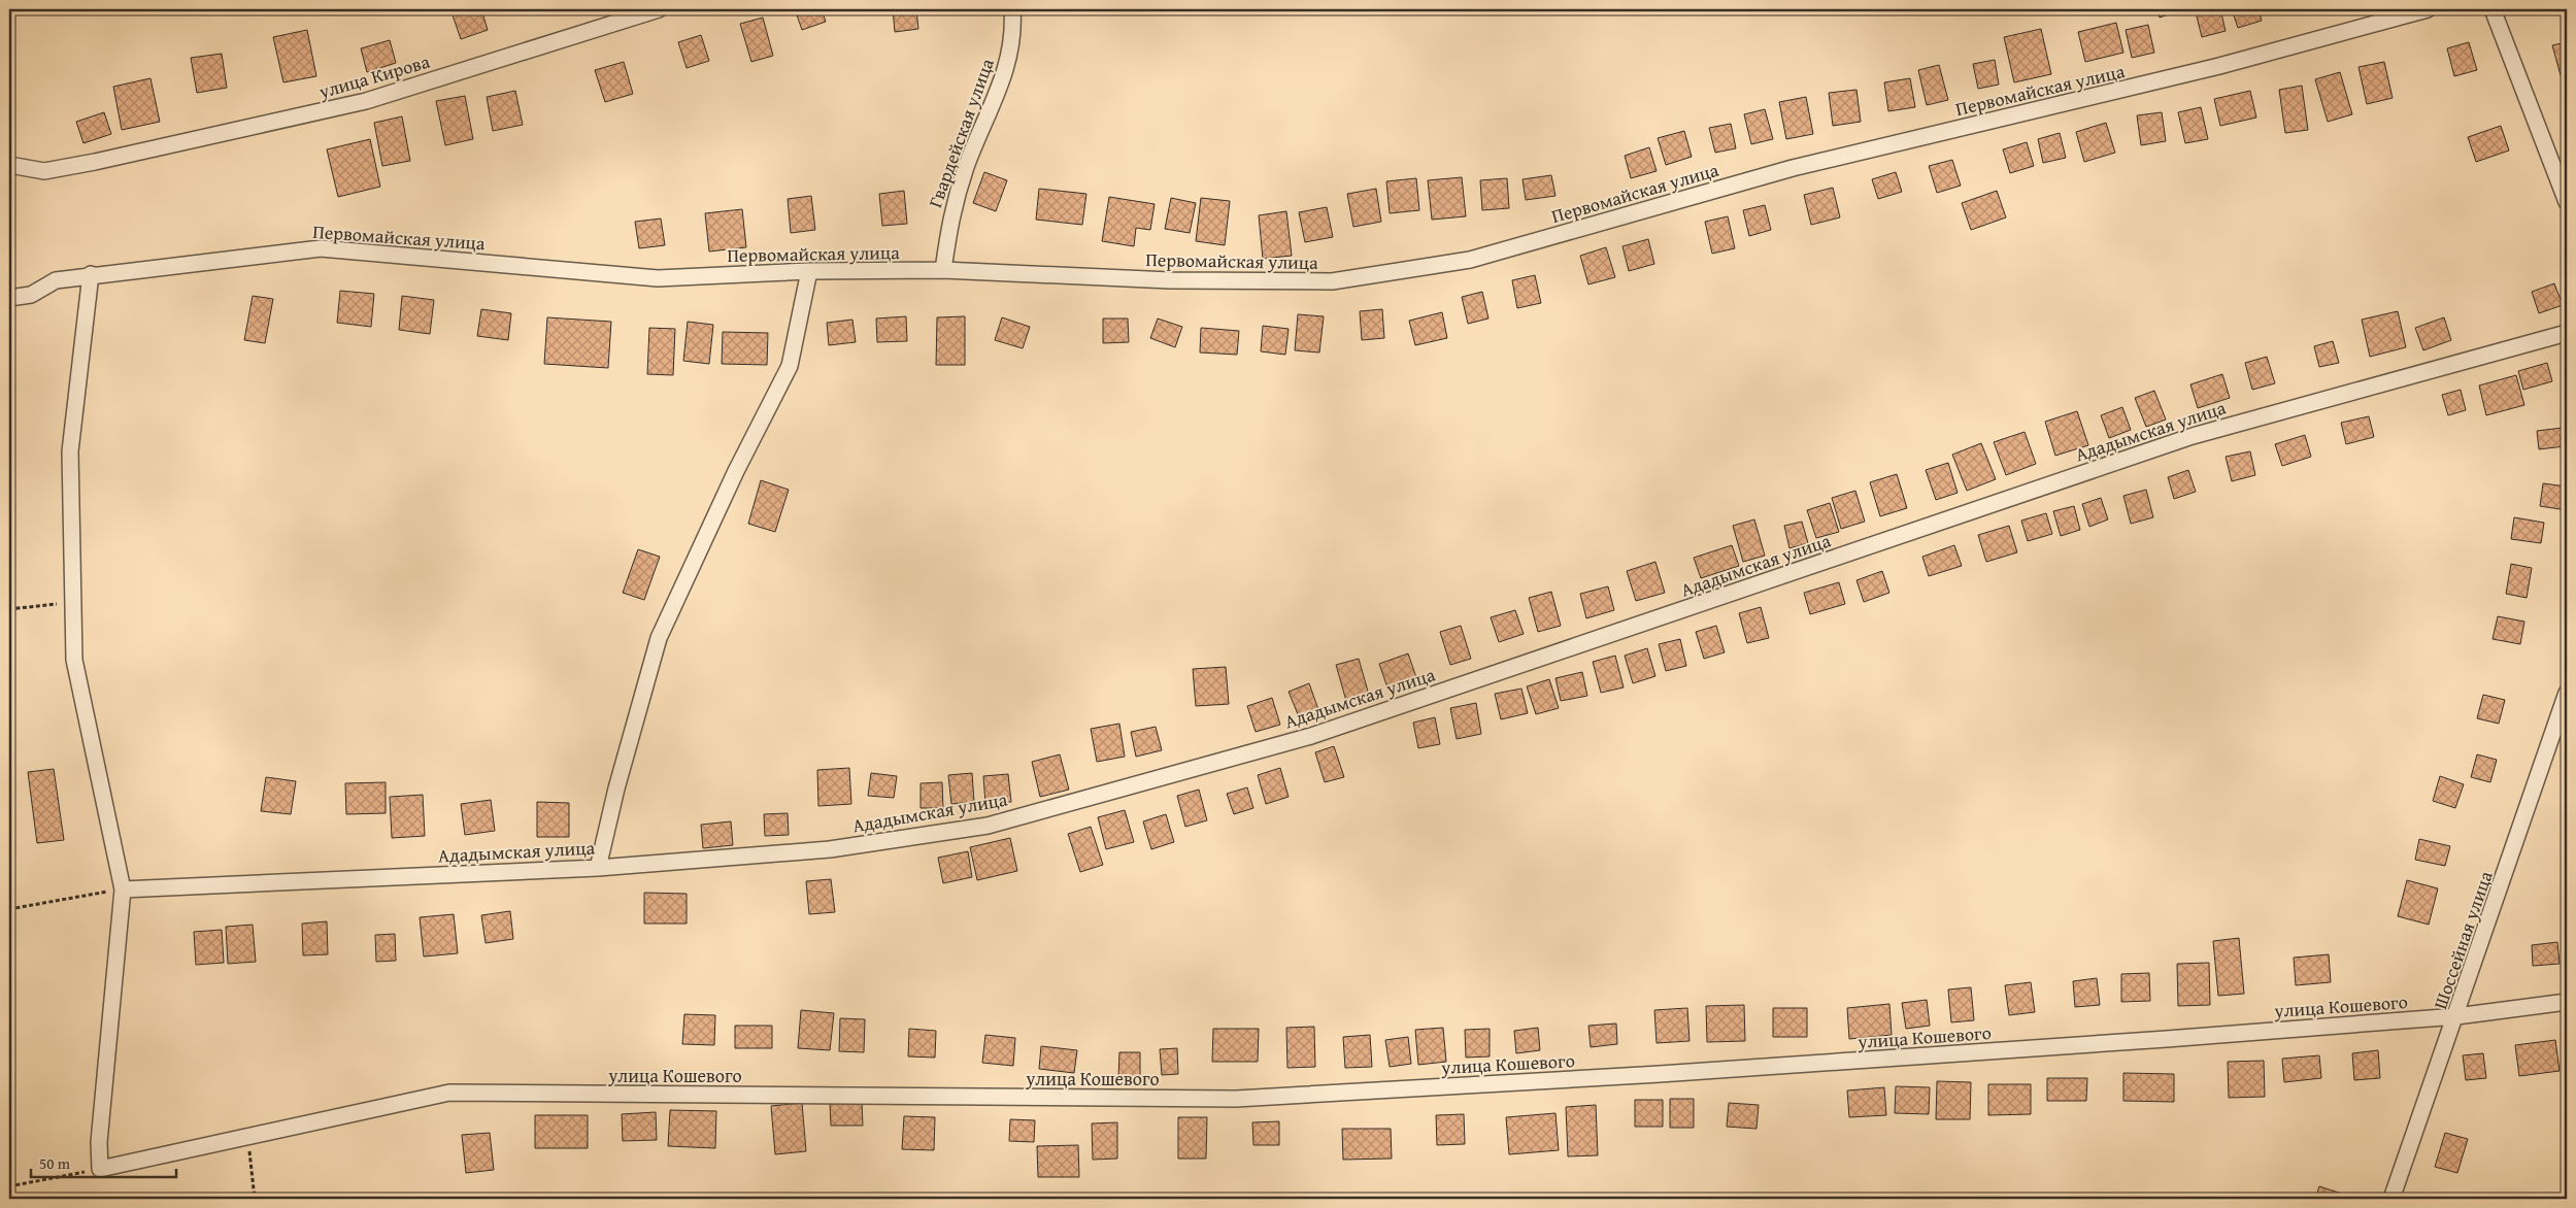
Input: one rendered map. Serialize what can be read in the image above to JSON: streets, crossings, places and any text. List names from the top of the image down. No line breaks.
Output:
{"streets":{"street":["улица Кирова","Первомайская улица","Гвардейская улица","Ададымская улица","Шоссейная улица","улица Кошевого"]},"crossings":[["Первомайская улица","Гвардейская улица"],["Шоссейная улица","улица Кошевого"]],"scale_bar":"50 m"}
